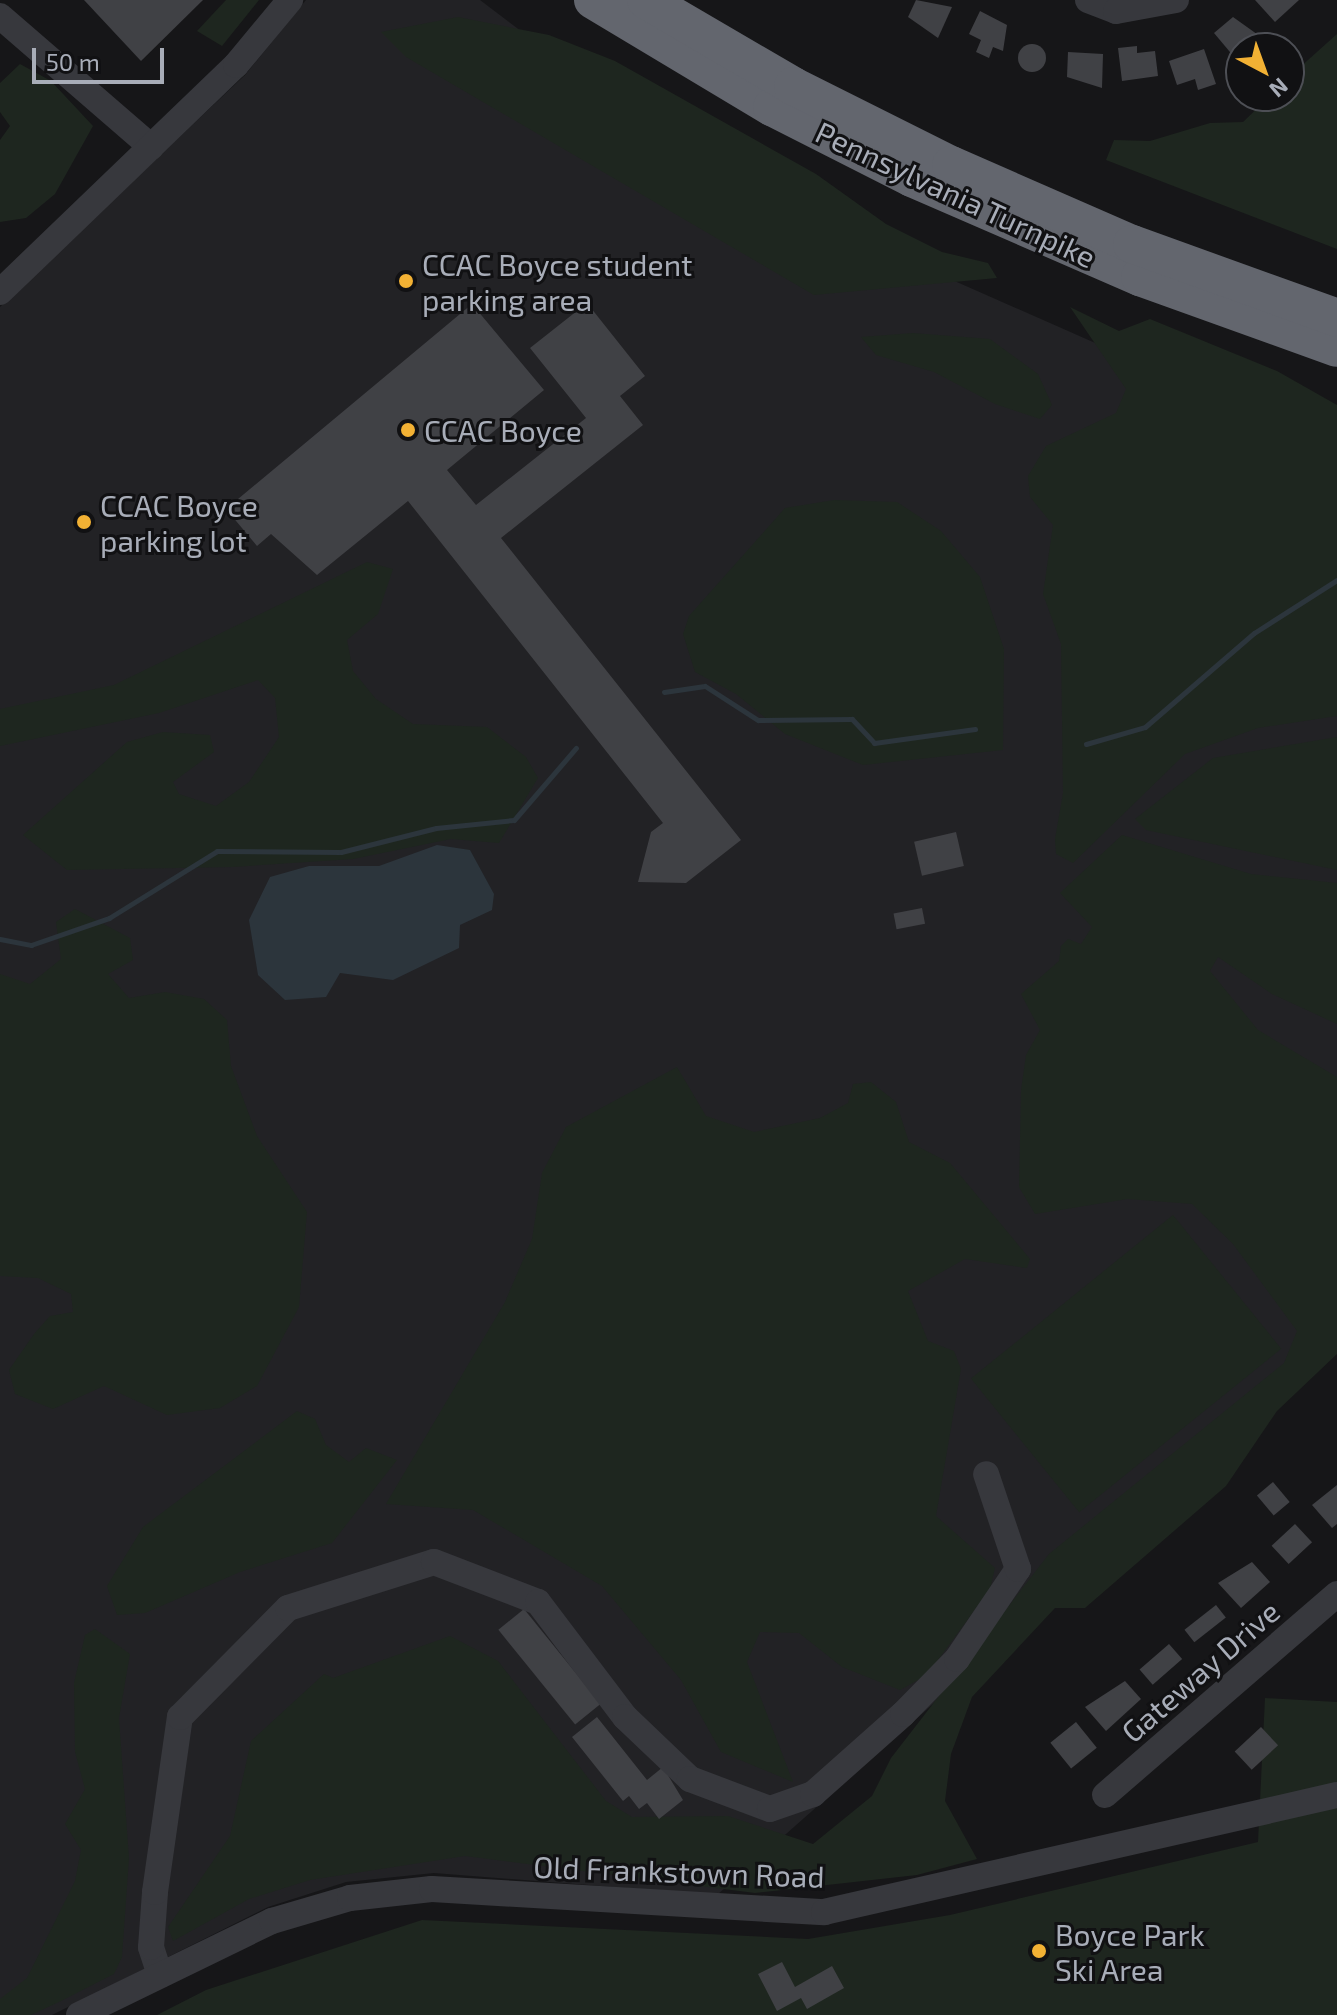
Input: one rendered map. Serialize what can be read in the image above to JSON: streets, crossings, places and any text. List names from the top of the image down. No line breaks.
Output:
{"streets":{"highway":["Pennsylvania Turnpike"],"street":["Gateway Drive","Old Frankstown Road"]},"places":["CCAC Boyce student parking area","CCAC Boyce","CCAC Boyce parking lot","Boyce Park Ski Area"],"scale_bar":"50 m","north":"bottom right"}
